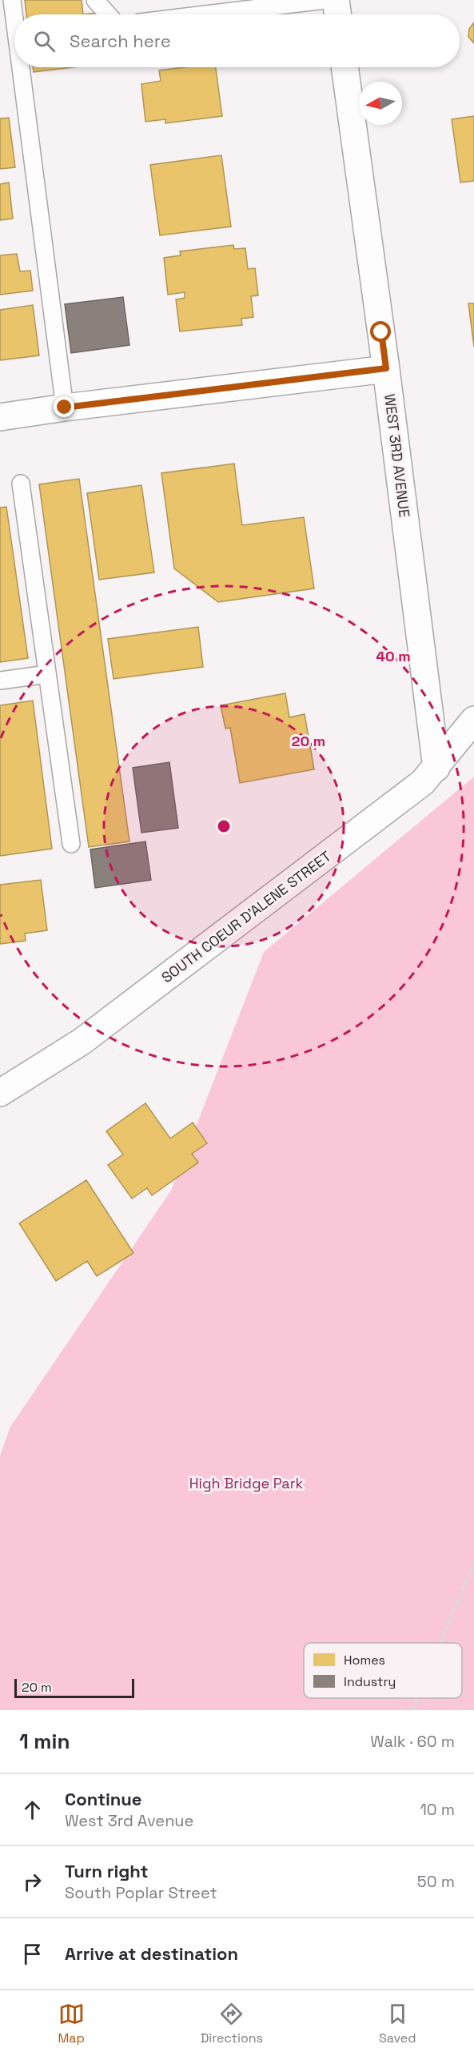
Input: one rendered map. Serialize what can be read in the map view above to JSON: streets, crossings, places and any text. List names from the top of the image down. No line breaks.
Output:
{"streets":{"street":["WEST 3RD AVENUE","SOUTH COEUR D'ALENE STREET"]},"crossings":[["WEST 3RD AVENUE","SOUTH COEUR D'ALENE STREET"]],"parks":["High Bridge Park"],"legend":["Homes","Industry"],"scale_bar":"20 m","north":"left","page":{"search":"Search here","scale":"20 m","heading":["1 min","Walk · 60 m"],"list":[["Continue","West 3rd Avenue","10 m"],["Turn right","South Poplar Street","50 m"],"Arrive at destination"],"nav":["Map","Directions","Saved"]},"rings":["40 m","20 m"]}
